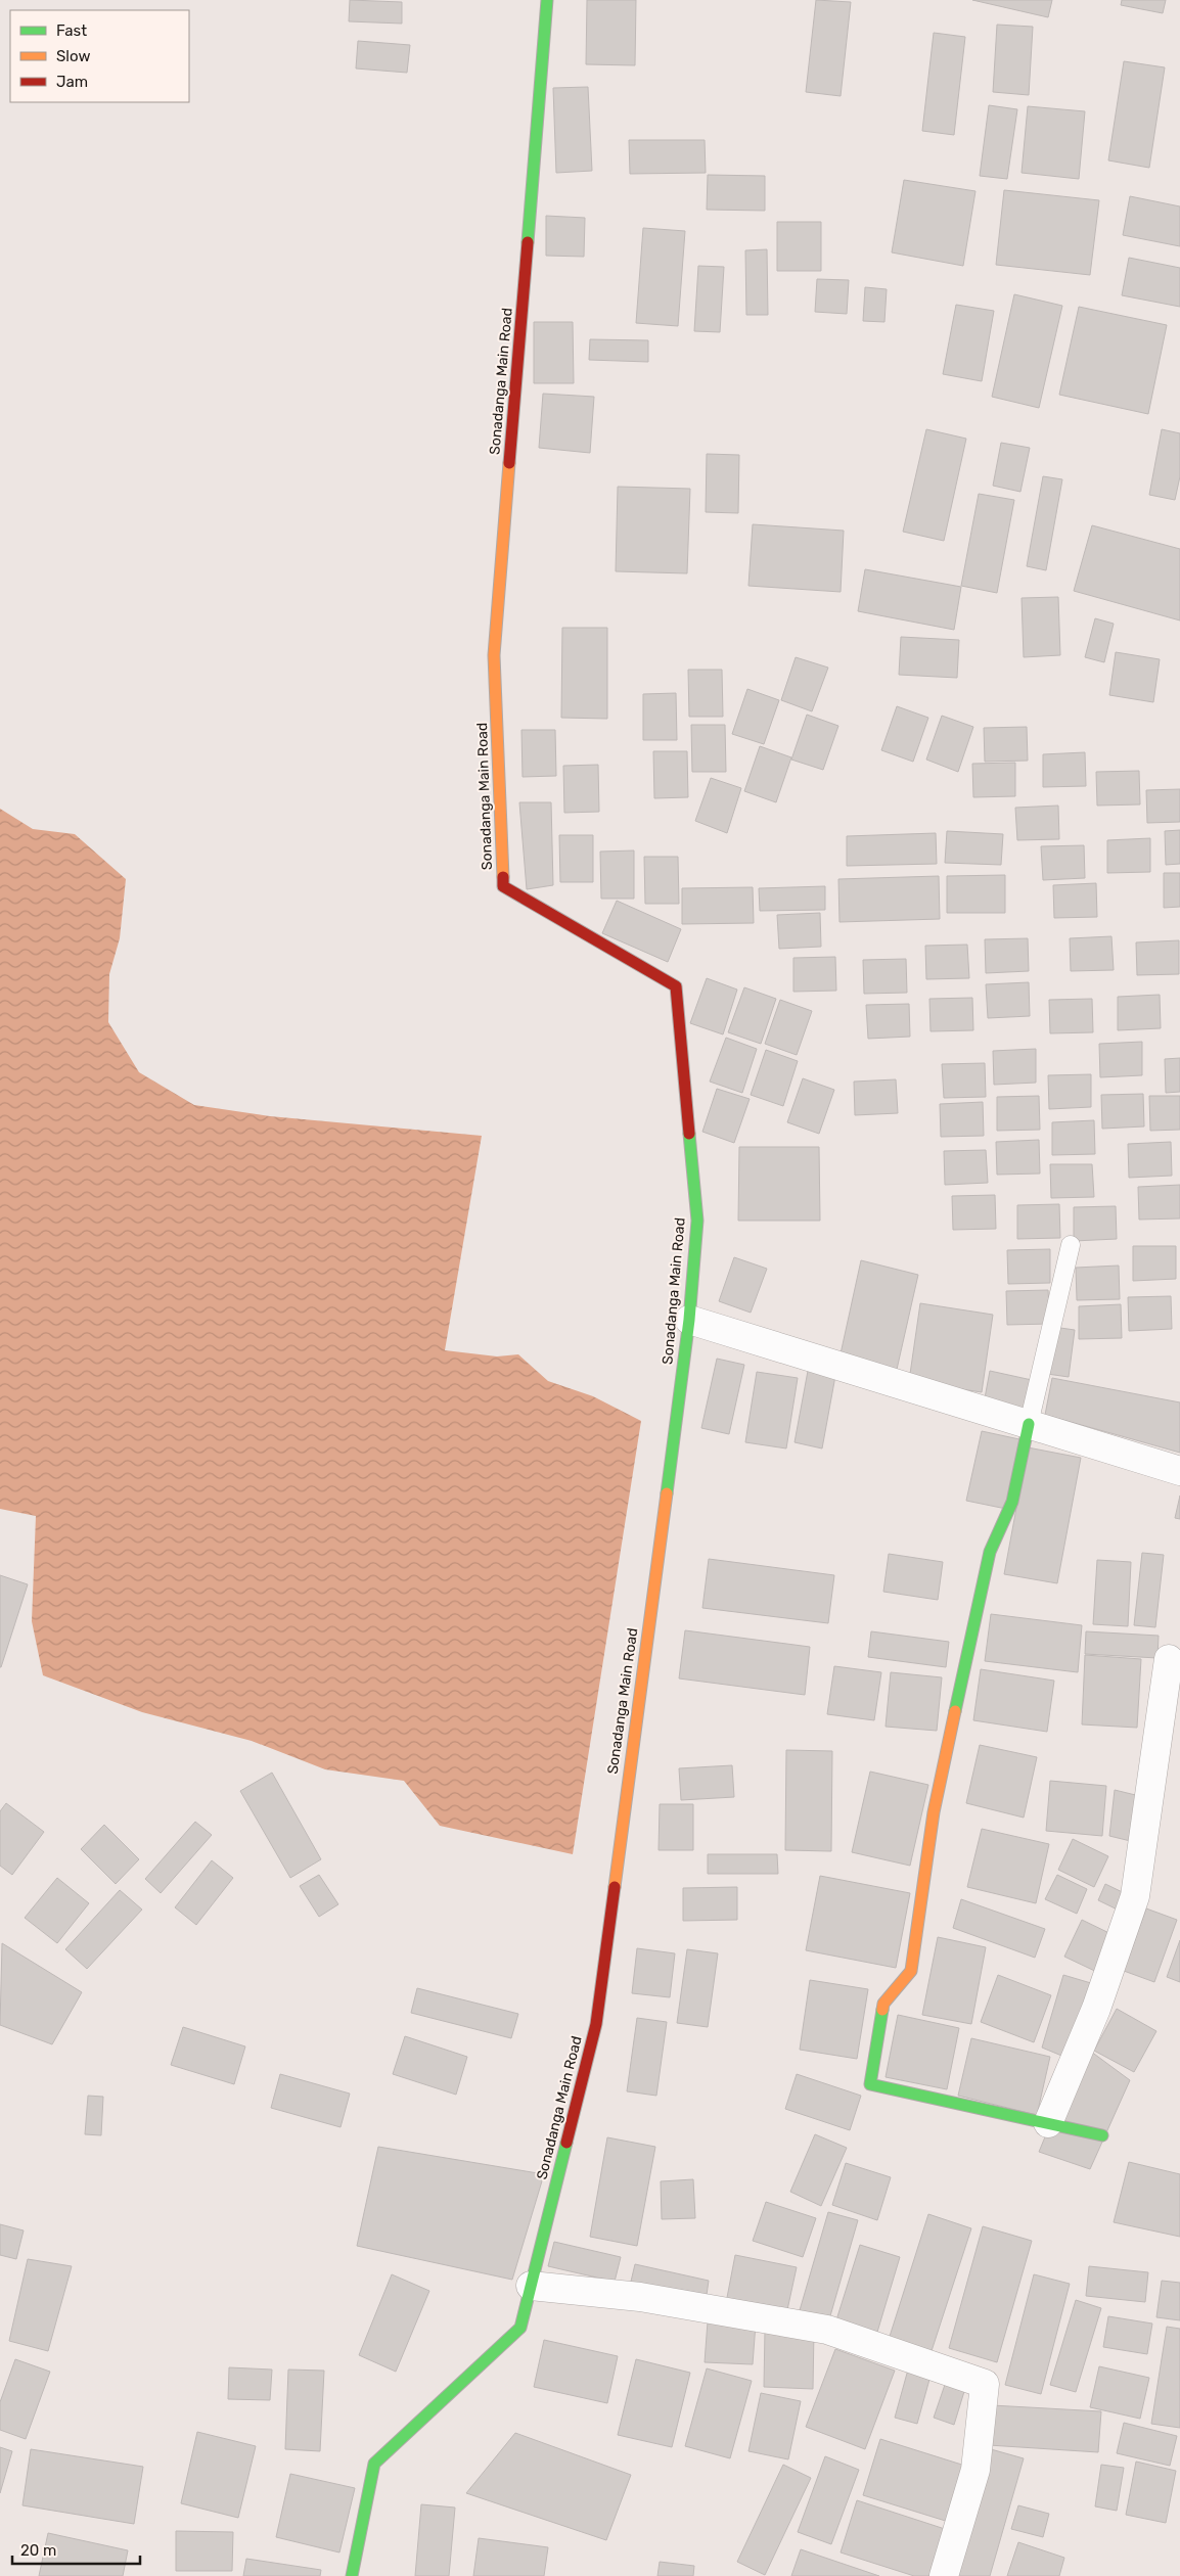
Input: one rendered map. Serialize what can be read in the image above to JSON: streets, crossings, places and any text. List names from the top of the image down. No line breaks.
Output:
{"streets":{"street":["Sonadanga Main Road"]},"legend":["Fast","Slow","Jam"],"scale_bar":"20 m"}
